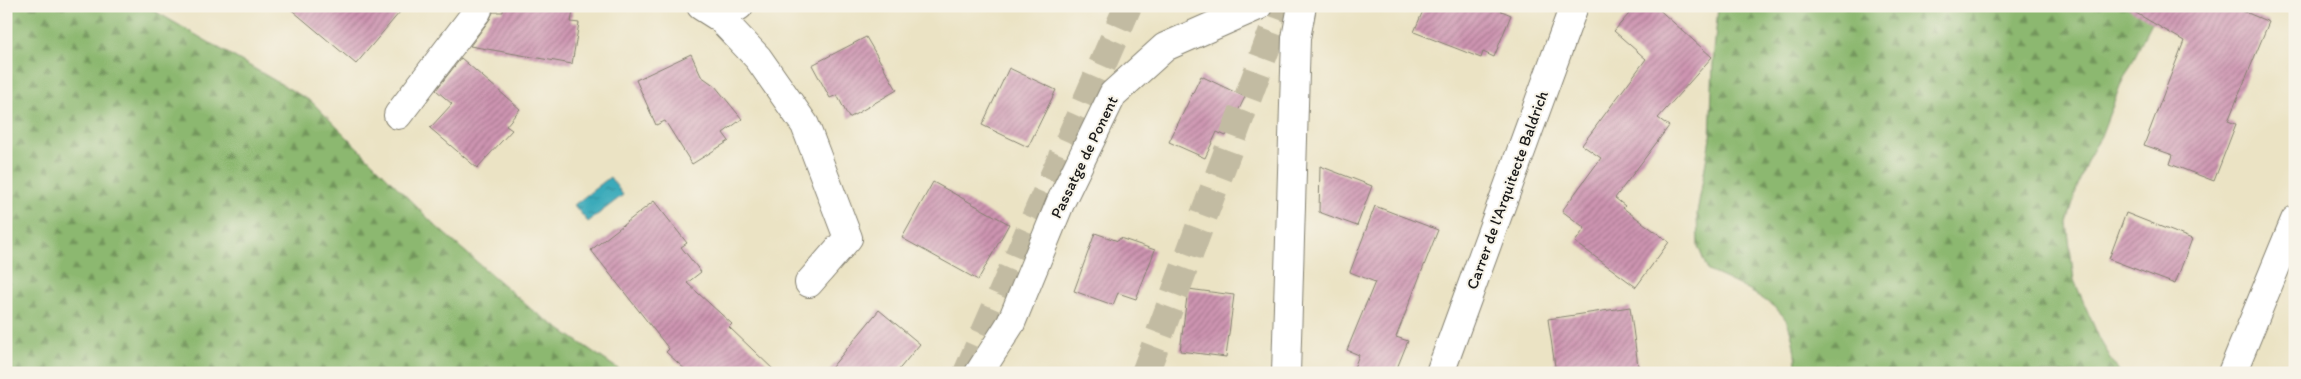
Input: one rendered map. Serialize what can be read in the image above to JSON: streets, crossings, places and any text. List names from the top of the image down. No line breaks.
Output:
{"streets":{"street":["Passatge de Ponent","Carrer de l'Arquitecte Baldrich"]}}
